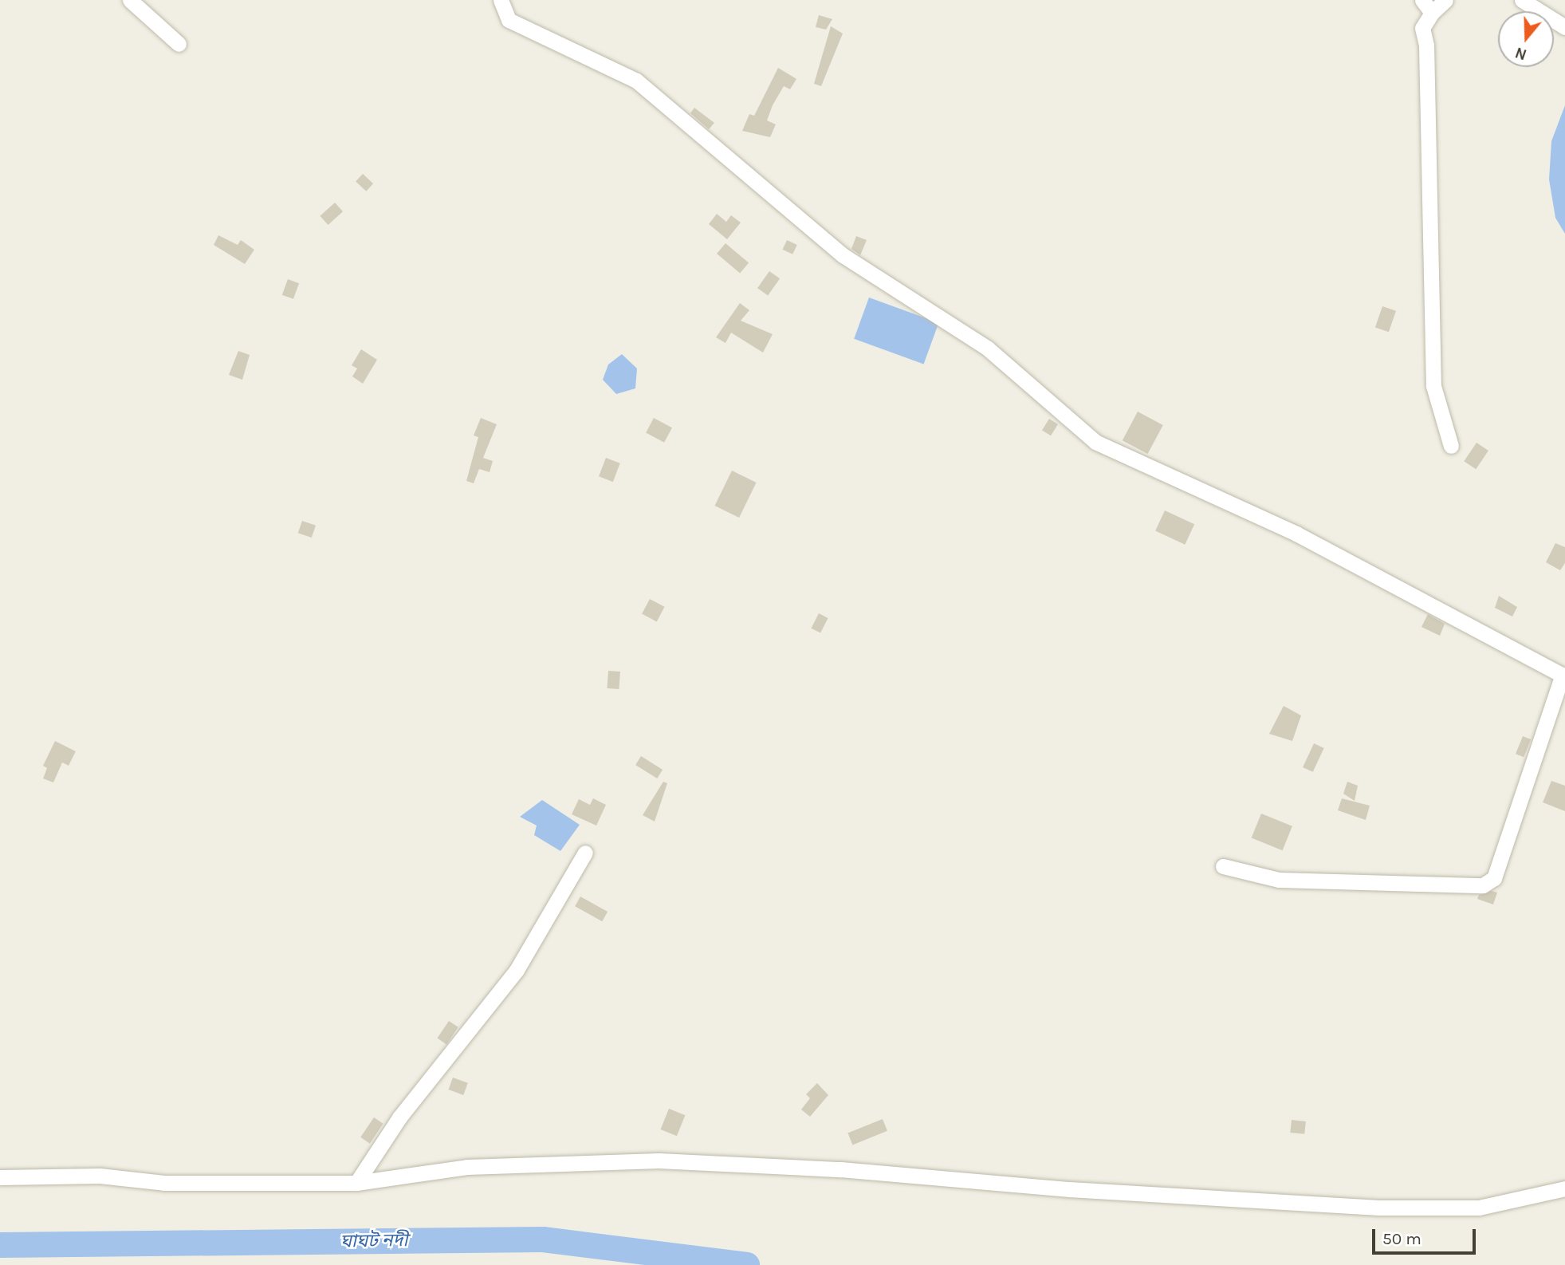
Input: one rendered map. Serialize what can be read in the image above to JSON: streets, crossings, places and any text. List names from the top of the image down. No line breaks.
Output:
{"water":["ঘাঘট নদী"],"scale_bar":"50 m","north":"bottom"}
